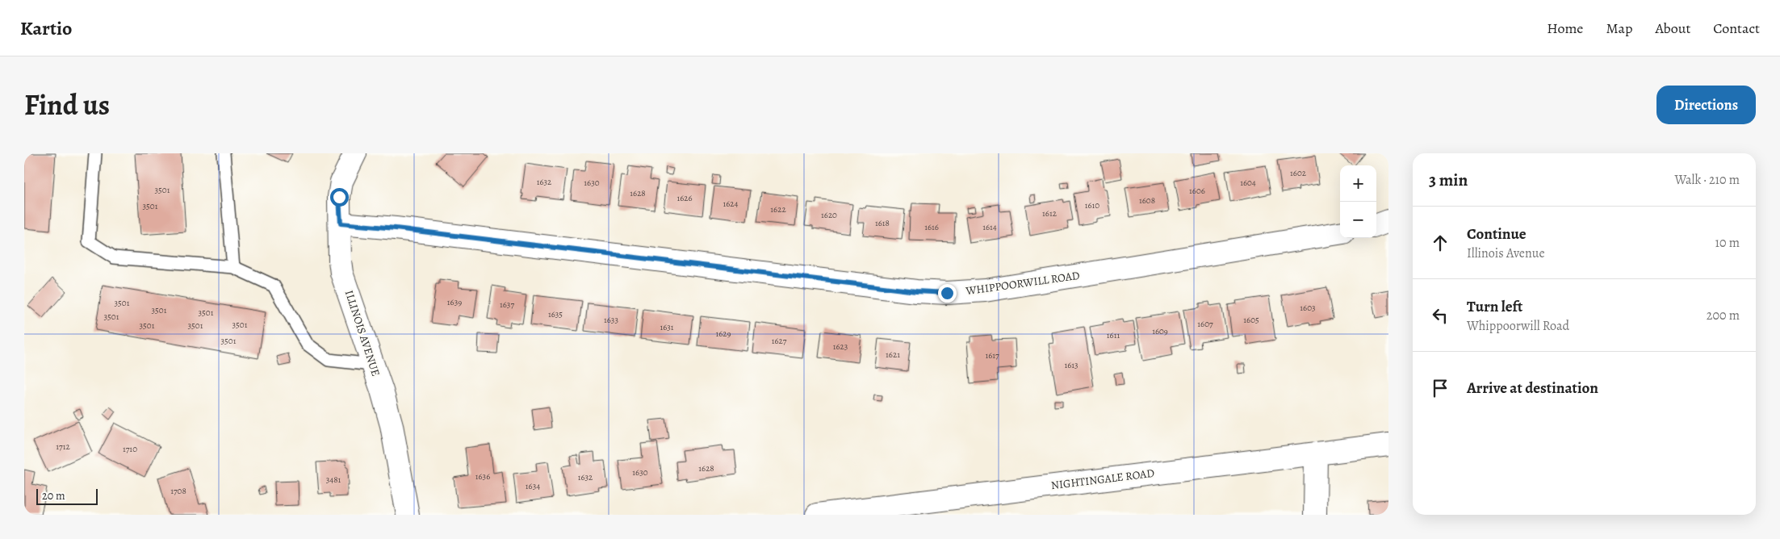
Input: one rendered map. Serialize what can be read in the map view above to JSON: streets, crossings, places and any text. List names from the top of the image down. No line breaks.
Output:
{"streets":{"street":["WHIPPOORWILL ROAD","ILLINOIS AVENUE","NIGHTINGALE ROAD"]},"crossings":[["WHIPPOORWILL ROAD","ILLINOIS AVENUE"]],"house_numbers":["1602","1632","1630","1604","3501","1606","1628","1626","1608","1624","1610","3501","1622","1612","1620","1618","1616","1614","1639","3501","1637","1603","3501","3501","1635","3501","1633","1605","1607","3501","3501","3501","1631","1609","1629","1611","3501","1627","1623","1621","1617","1613","1712","1710","1628","1630","1636","1632","3481","1634","1708"],"scale_bar":"20 m","page":{"header":"Kartio","nav":["Home","Map","About","Contact"],"title":"Find us","buttons":"Directions","heading":["3 min","Walk · 210 m"],"map_buttons":["+","−"],"list":[["Continue","Illinois Avenue","10 m"],["Turn left","Whippoorwill Road","200 m"],"Arrive at destination"],"scale":"20 m"}}
